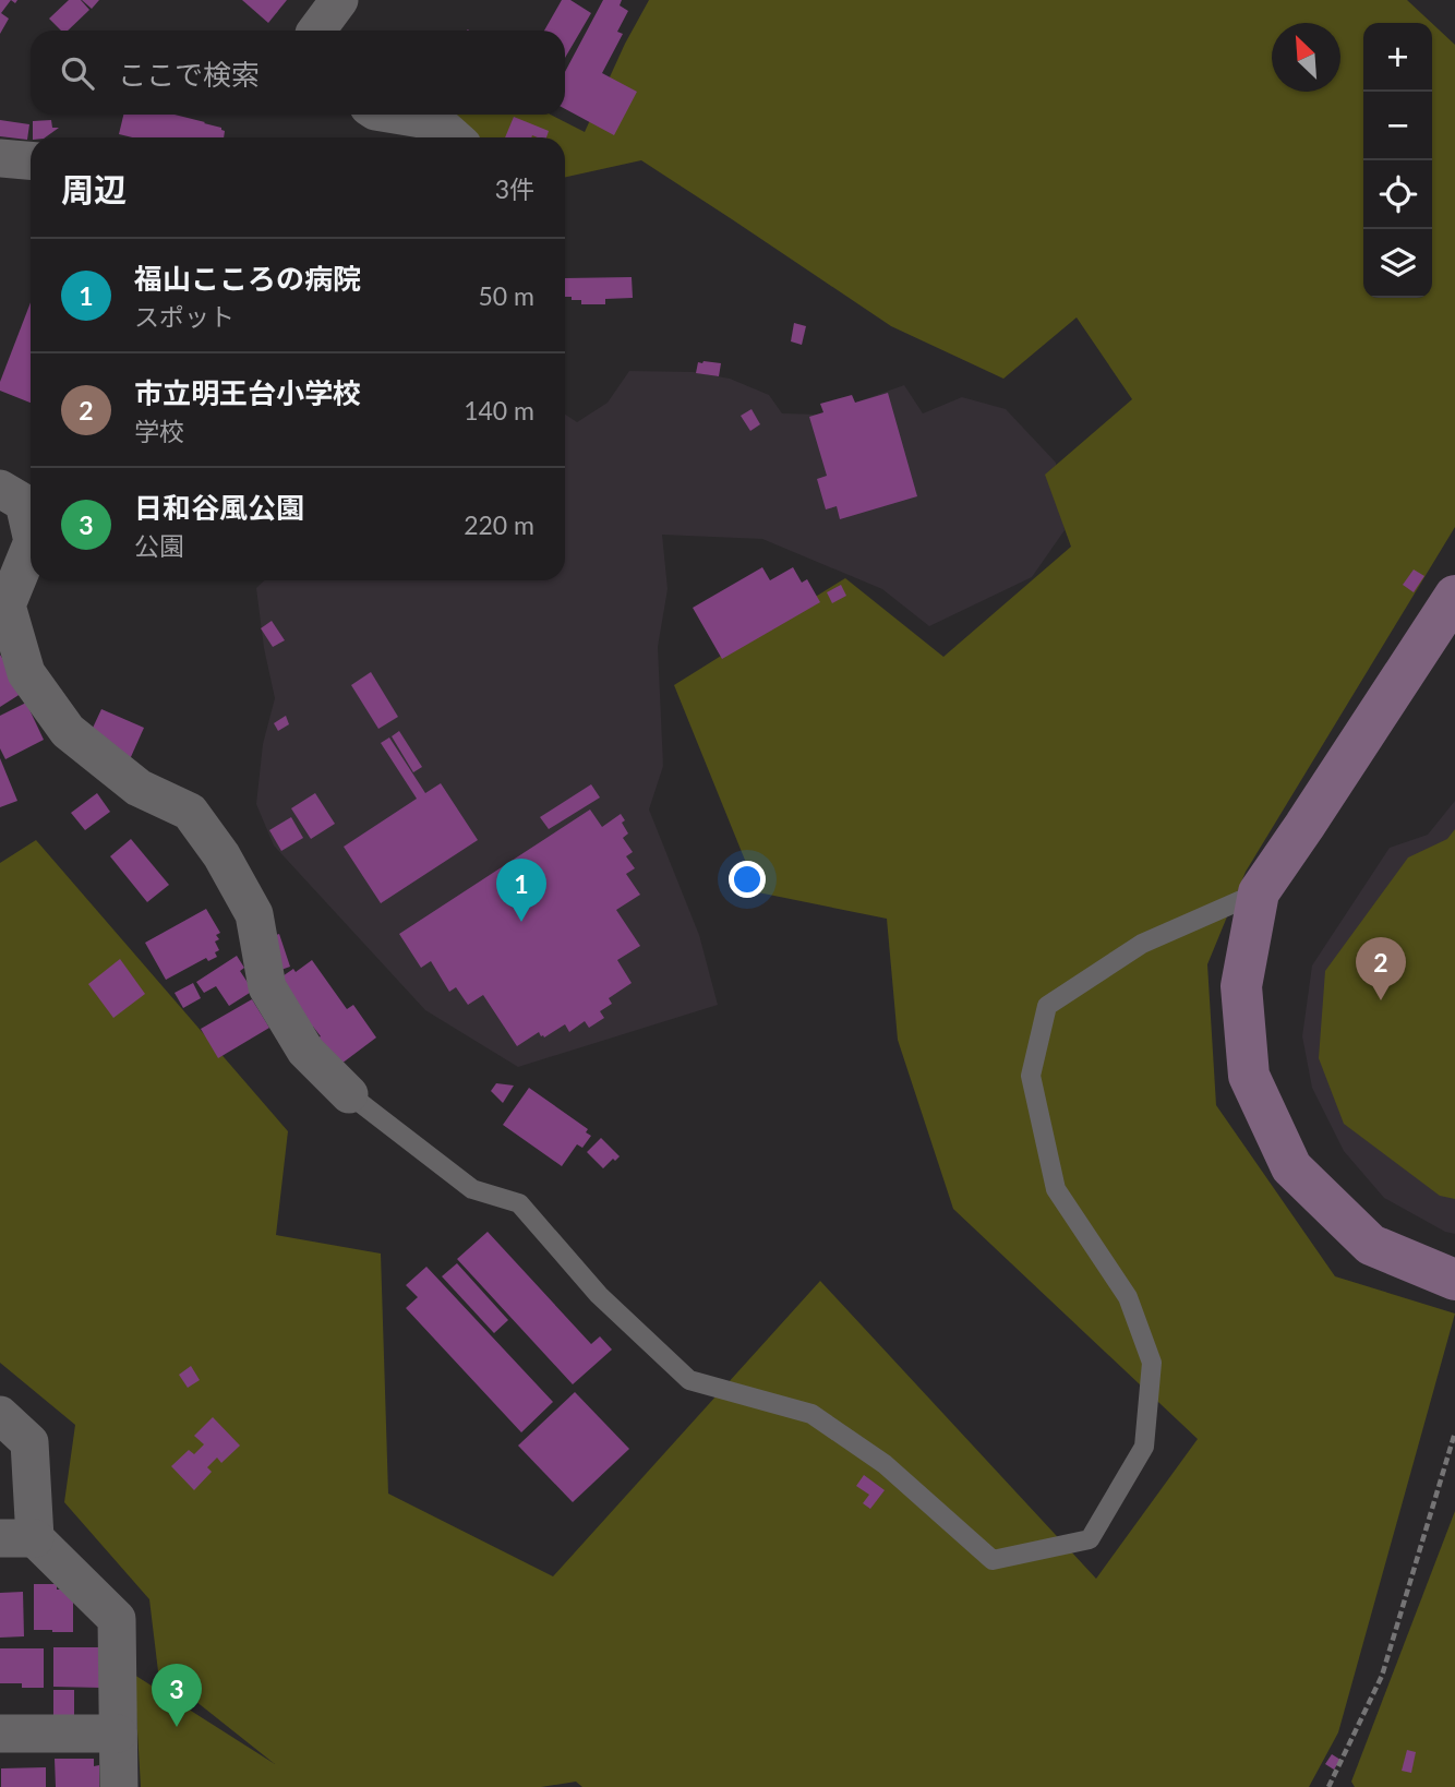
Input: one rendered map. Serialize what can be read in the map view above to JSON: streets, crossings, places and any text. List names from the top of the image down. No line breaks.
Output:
{"north":"top left","page":{"map_buttons":["+","−"],"search":"ここで検索","heading":["周辺","3件"],"list":[{"mark":"1","name":"福山こころの病院","note":"スポット","value":"50 m"},{"mark":"2","name":"市立明王台小学校","note":"学校","value":"140 m"},{"mark":"3","name":"日和谷風公園","note":"公園","value":"220 m"}],"pins":["1","2","3"]}}
